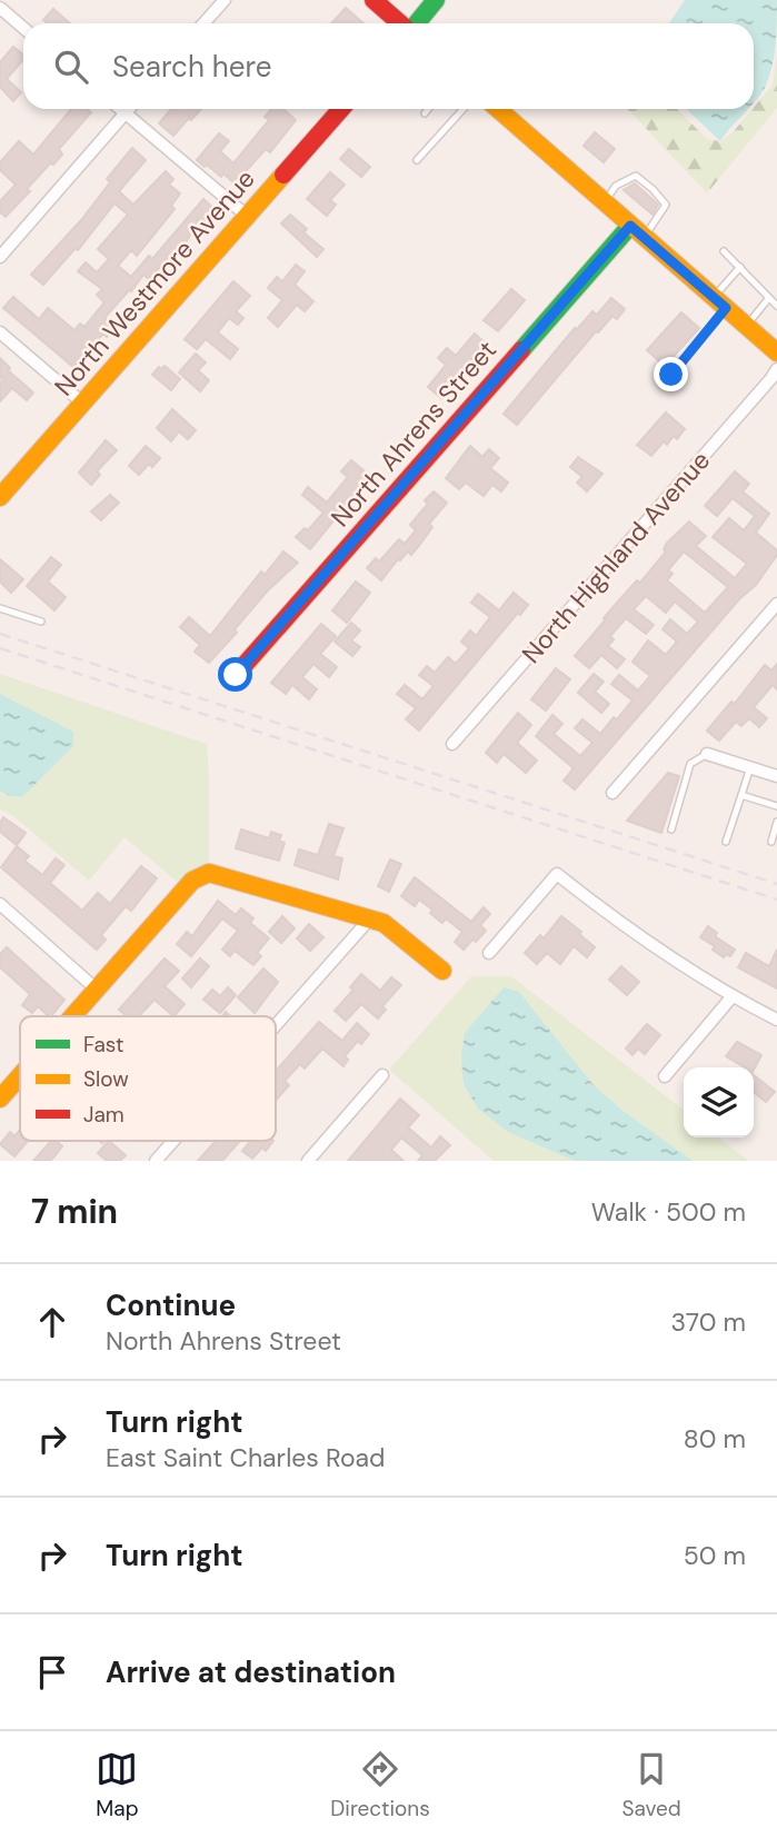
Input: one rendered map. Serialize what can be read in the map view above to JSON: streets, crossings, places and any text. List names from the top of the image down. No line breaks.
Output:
{"streets":{"street":["North Westmore Avenue","North Ahrens Street","North Highland Avenue"]},"legend":["Fast","Slow","Jam"],"page":{"search":"Search here","heading":["7 min","Walk · 500 m"],"list":[["Continue","North Ahrens Street","370 m"],["Turn right","East Saint Charles Road","80 m"],["Turn right","50 m"],"Arrive at destination"],"nav":["Map","Directions","Saved"]}}
